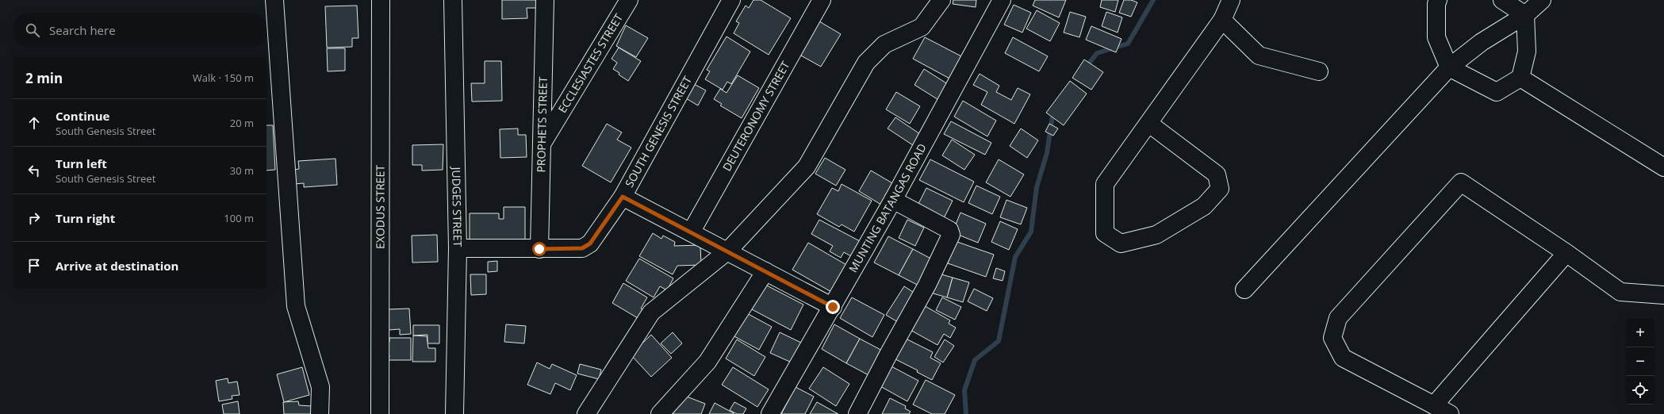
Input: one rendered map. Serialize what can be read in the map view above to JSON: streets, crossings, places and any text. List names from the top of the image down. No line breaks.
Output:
{"streets":{"street":["ECCLESIASTES STREET","DEUTERONOMY STREET","PROPHETS STREET","SOUTH GENESIS STREET","EXODUS STREET","JUDGES STREET","MUNTING BATANGAS ROAD"]},"crossings":[["ECCLESIASTES STREET","PROPHETS STREET"],["PROPHETS STREET","SOUTH GENESIS STREET"],["SOUTH GENESIS STREET","JUDGES STREET"]],"page":{"search":"Search here","heading":["2 min","Walk · 150 m"],"list":[["Continue","South Genesis Street","20 m"],["Turn left","South Genesis Street","30 m"],["Turn right","100 m"],"Arrive at destination"],"map_buttons":["+","−"]}}
